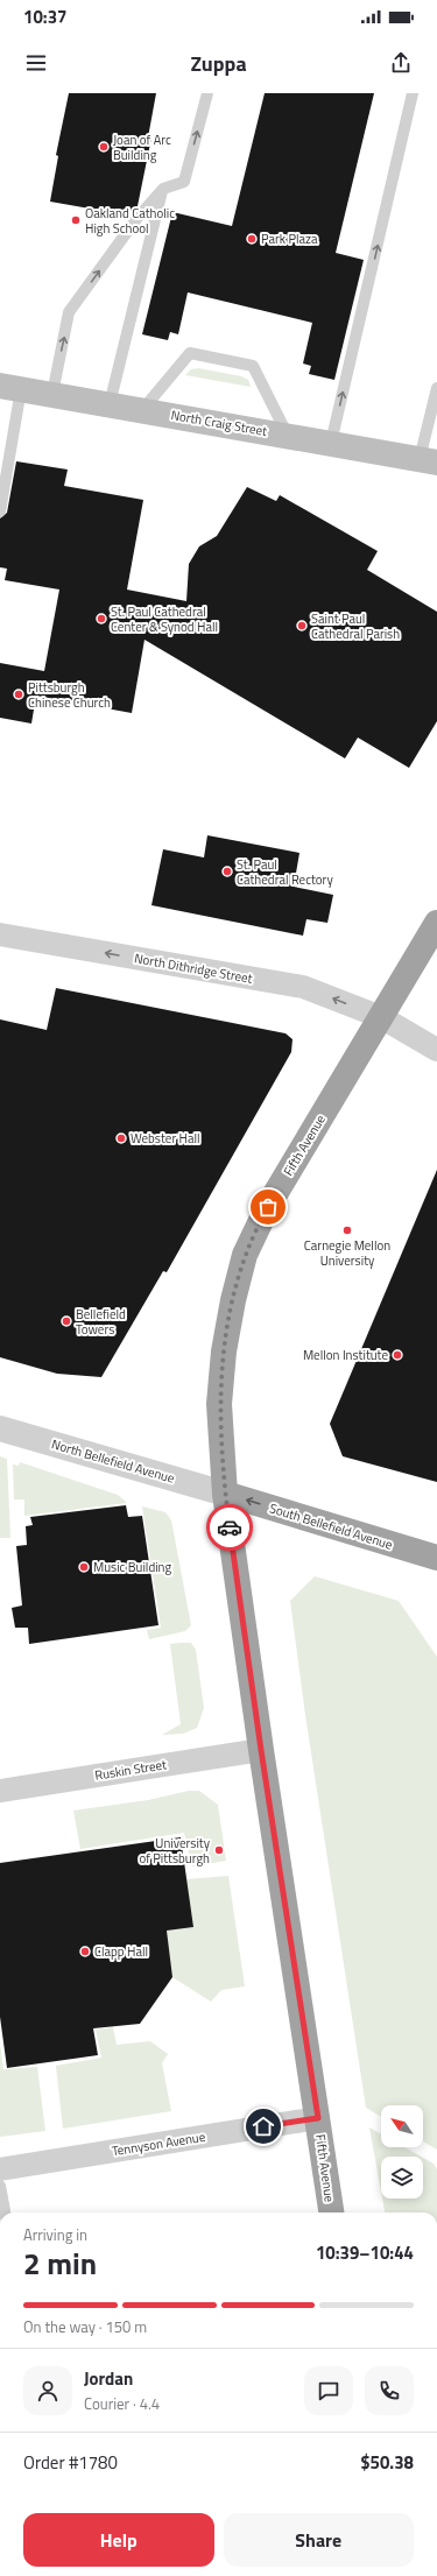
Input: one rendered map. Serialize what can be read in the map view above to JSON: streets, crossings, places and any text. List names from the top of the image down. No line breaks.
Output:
{"streets":{"highway":["Fifth Avenue","South Bellefield Avenue"],"main road":["North Craig Street"],"street":["North Dithridge Street","North Bellefield Avenue","Ruskin Street","Tennyson Avenue"]},"crossings":[["North Dithridge Street","Fifth Avenue"],["Fifth Avenue","North Bellefield Avenue"],["Fifth Avenue","South Bellefield Avenue"],["Fifth Avenue","Ruskin Street"],["Fifth Avenue","Tennyson Avenue"],["North Bellefield Avenue","South Bellefield Avenue"]],"one_way":["North Dithridge Street","South Bellefield Avenue"],"places":["Joan of Arc Building","Oakland Catholic High School","Park Plaza","St. Paul Cathedral Center & Synod Hall","Saint Paul Cathedral Parish","Pittsburgh Chinese Church","St. Paul Cathedral Rectory","Webster Hall","Carnegie Mellon University","Bellefield Towers","Mellon Institute","Music Building","University of Pittsburgh","Clapp Hall"],"north":"top left","page":{"status":"10:37","header":"Zuppa","heading":["2 min","Arriving in","10:39–10:44"],"panel":["Jordan","Courier · 4.4","Order #1780","$50.38"],"bar":"On the way · 150 m","buttons":["Help","Share"]}}
